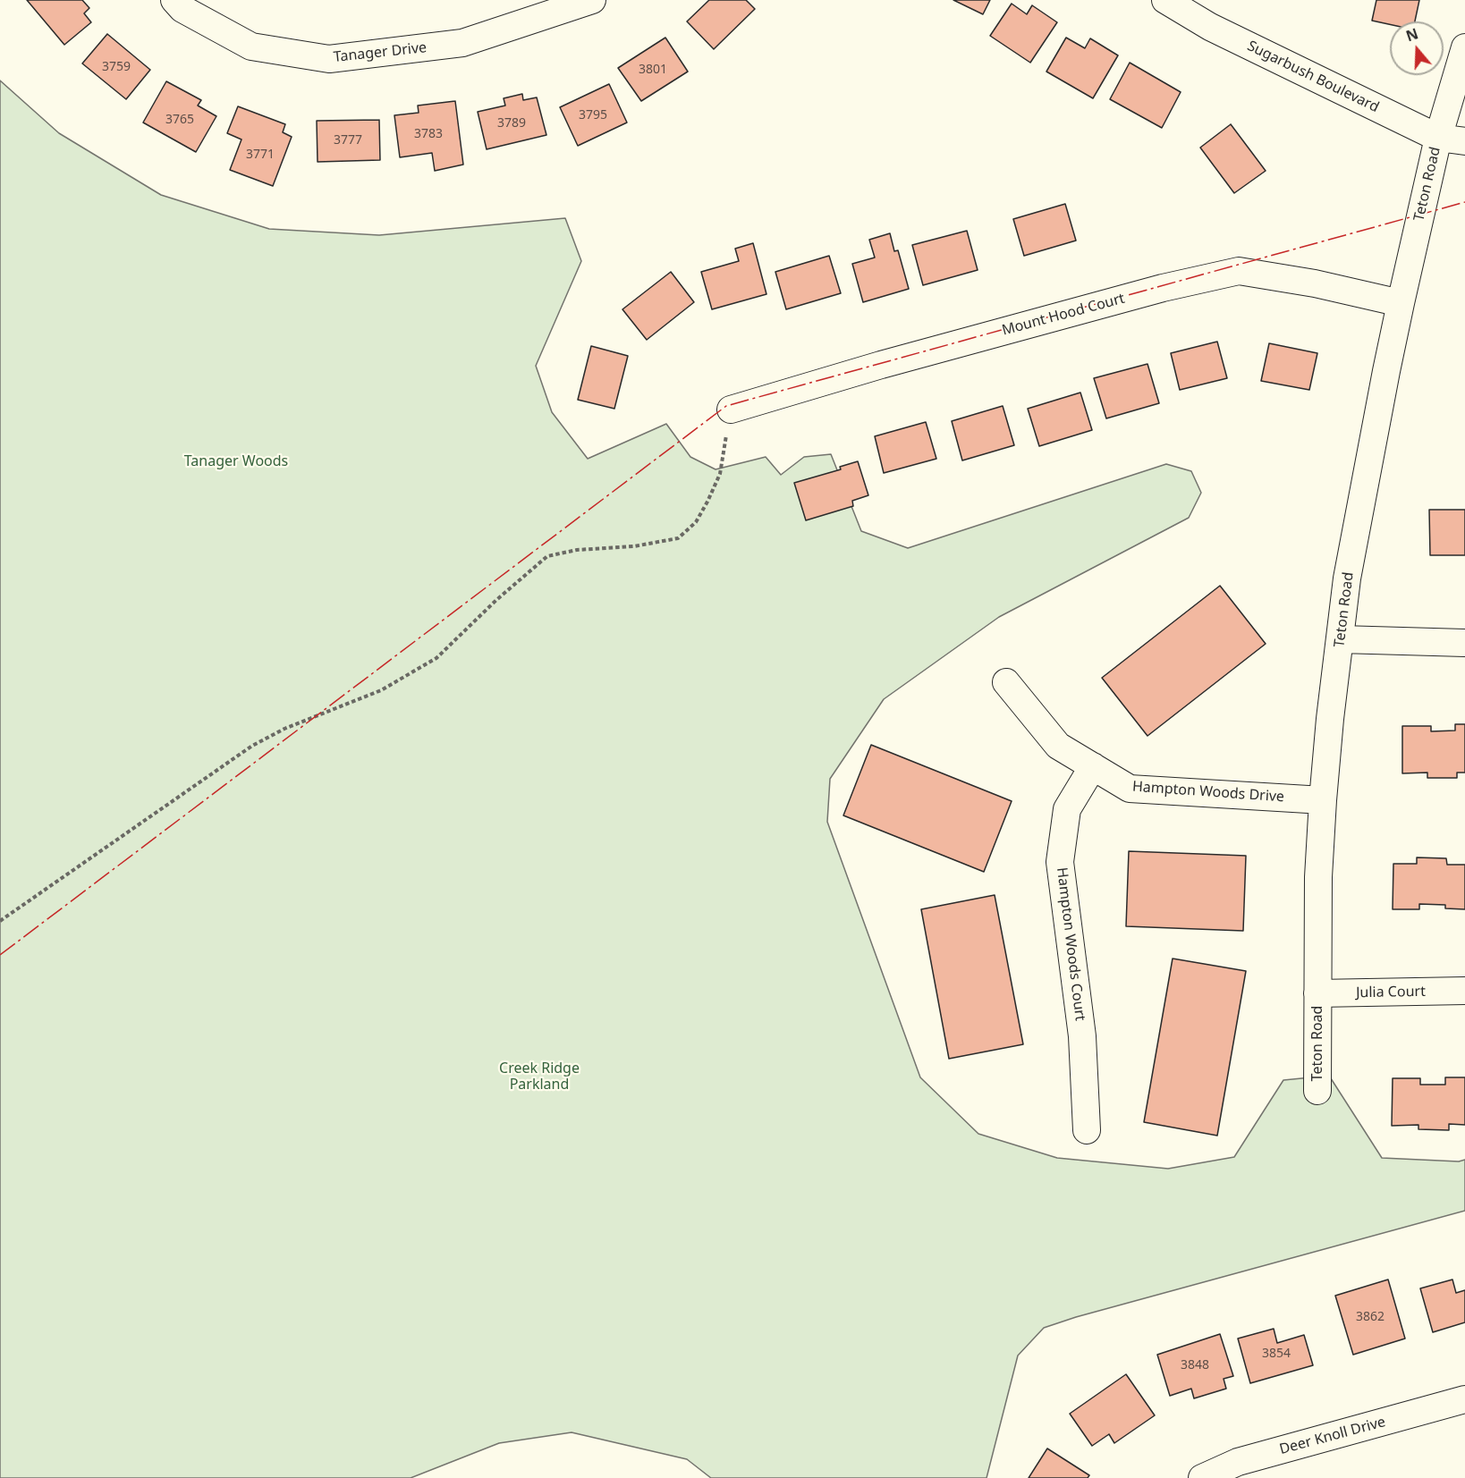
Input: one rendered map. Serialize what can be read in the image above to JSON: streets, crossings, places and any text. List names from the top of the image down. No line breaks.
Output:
{"streets":{"street":["Tanager Drive","Sugarbush Boulevard","Teton Road","Mount Hood Court","Hampton Woods Drive","Hampton Woods Court","Julia Court","Deer Knoll Drive"]},"crossings":[["Sugarbush Boulevard","Teton Road"],["Teton Road","Mount Hood Court"],["Teton Road","Hampton Woods Drive"],["Teton Road","Julia Court"],["Hampton Woods Drive","Hampton Woods Court"]],"parks":["Tanager Woods","Creek Ridge Parkland"],"house_numbers":["3759","3801","3795","3765","3789","3783","3777","3771","3862","3854","3848"],"north":"top"}
